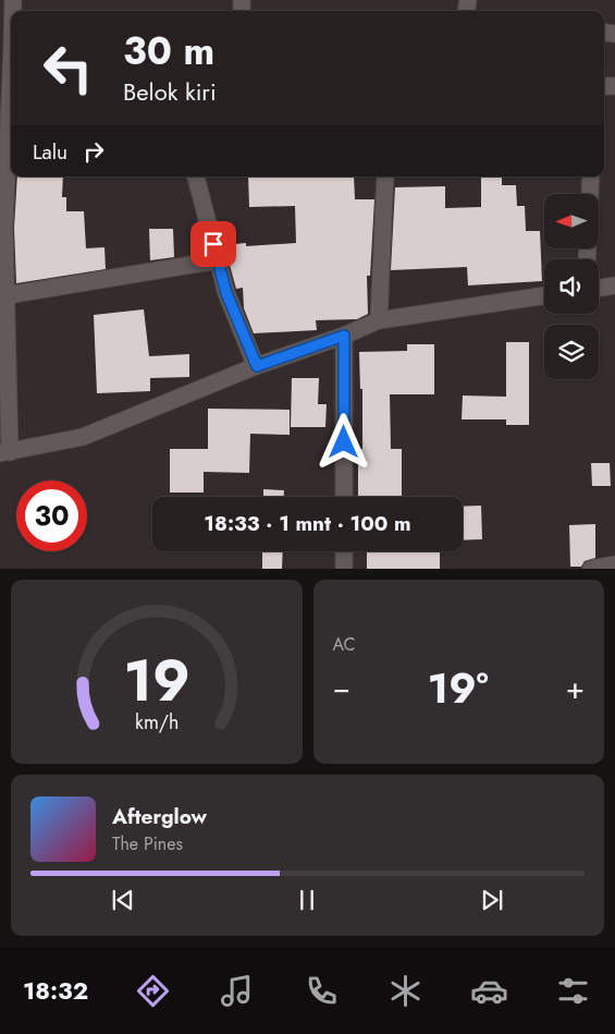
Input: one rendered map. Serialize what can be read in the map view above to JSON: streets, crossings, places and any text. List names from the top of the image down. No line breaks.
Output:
{"north":"left","page":{"turn":["30 m","Belok kiri"],"then":"Lalu","limit":"30","trip":"18:33 · 1 mnt · 100 m","tile":"AC","heat":["−","19°","+"],"song":["Afterglow","The Pines"],"tabs":"18:32","gauge":["19","km/h"]}}
